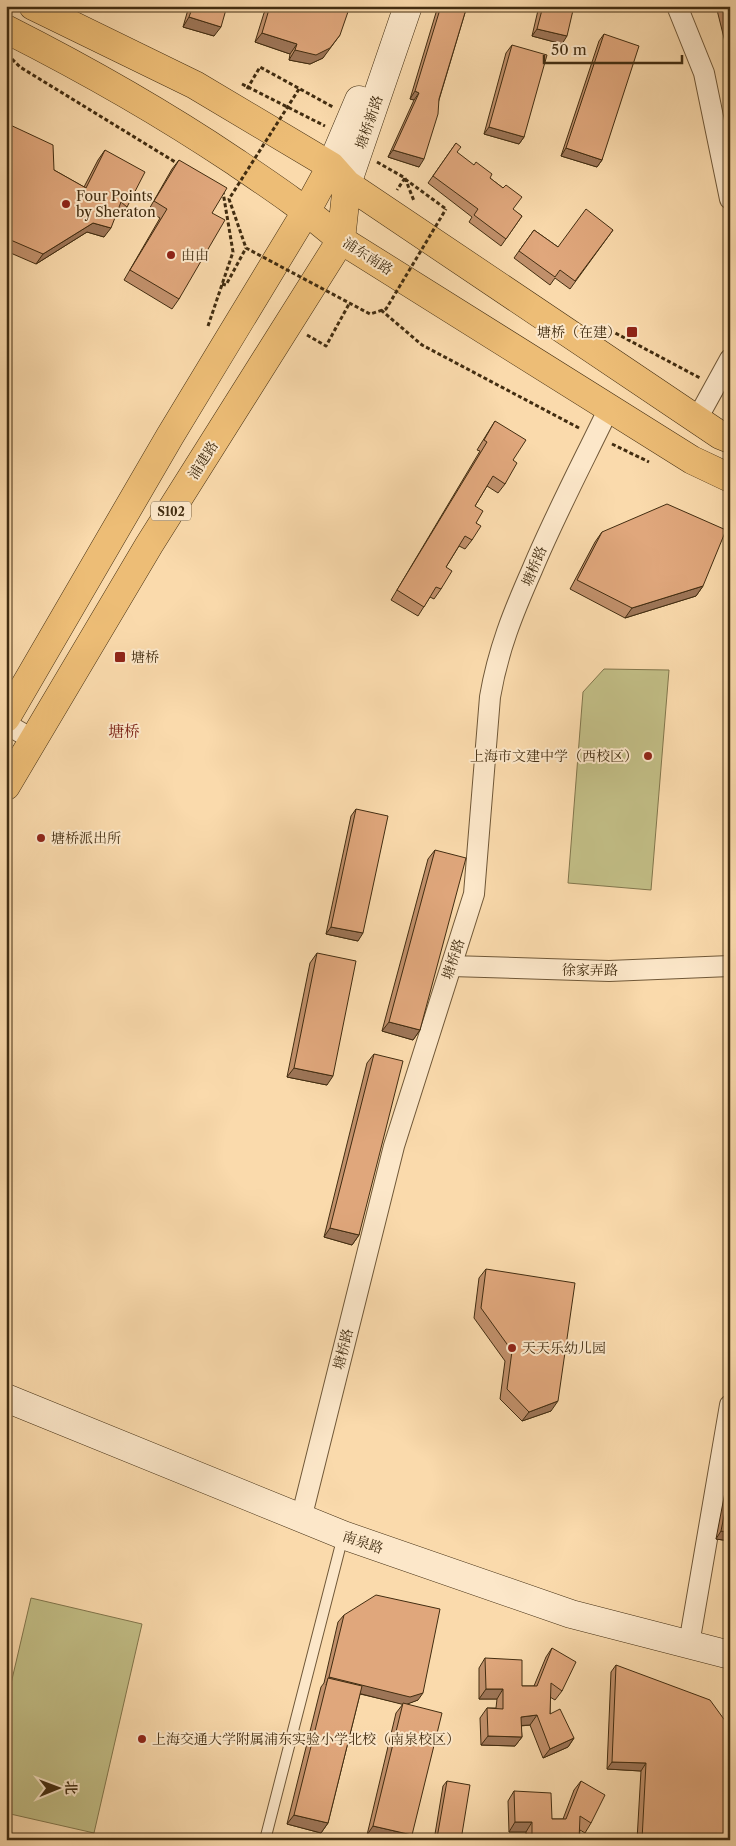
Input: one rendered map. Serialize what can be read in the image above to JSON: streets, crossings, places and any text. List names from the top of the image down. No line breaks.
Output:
{"streets":{"main road":["塘桥新路","浦东南路","浦建路","S102"],"street":["塘桥路","徐家弄路","南泉路"]},"crossings":[["塘桥新路","浦东南路"],["塘桥新路","浦建路"],["塘桥新路","S102"],["浦东南路","浦建路"],["浦东南路","S102"],["浦东南路","塘桥路"],["塘桥路","徐家弄路"],["塘桥路","南泉路"]],"districts":["塘桥"],"places":{"other":["Four Points by Sheraton","由由","上海市文建中学（西校区）","塘桥派出所","天天乐幼儿园","上海交通大学附属浦东实验小学北校（南泉校区）"],"transit":["塘桥（在建）","塘桥"]},"scale_bar":"50 m","north":"right"}
